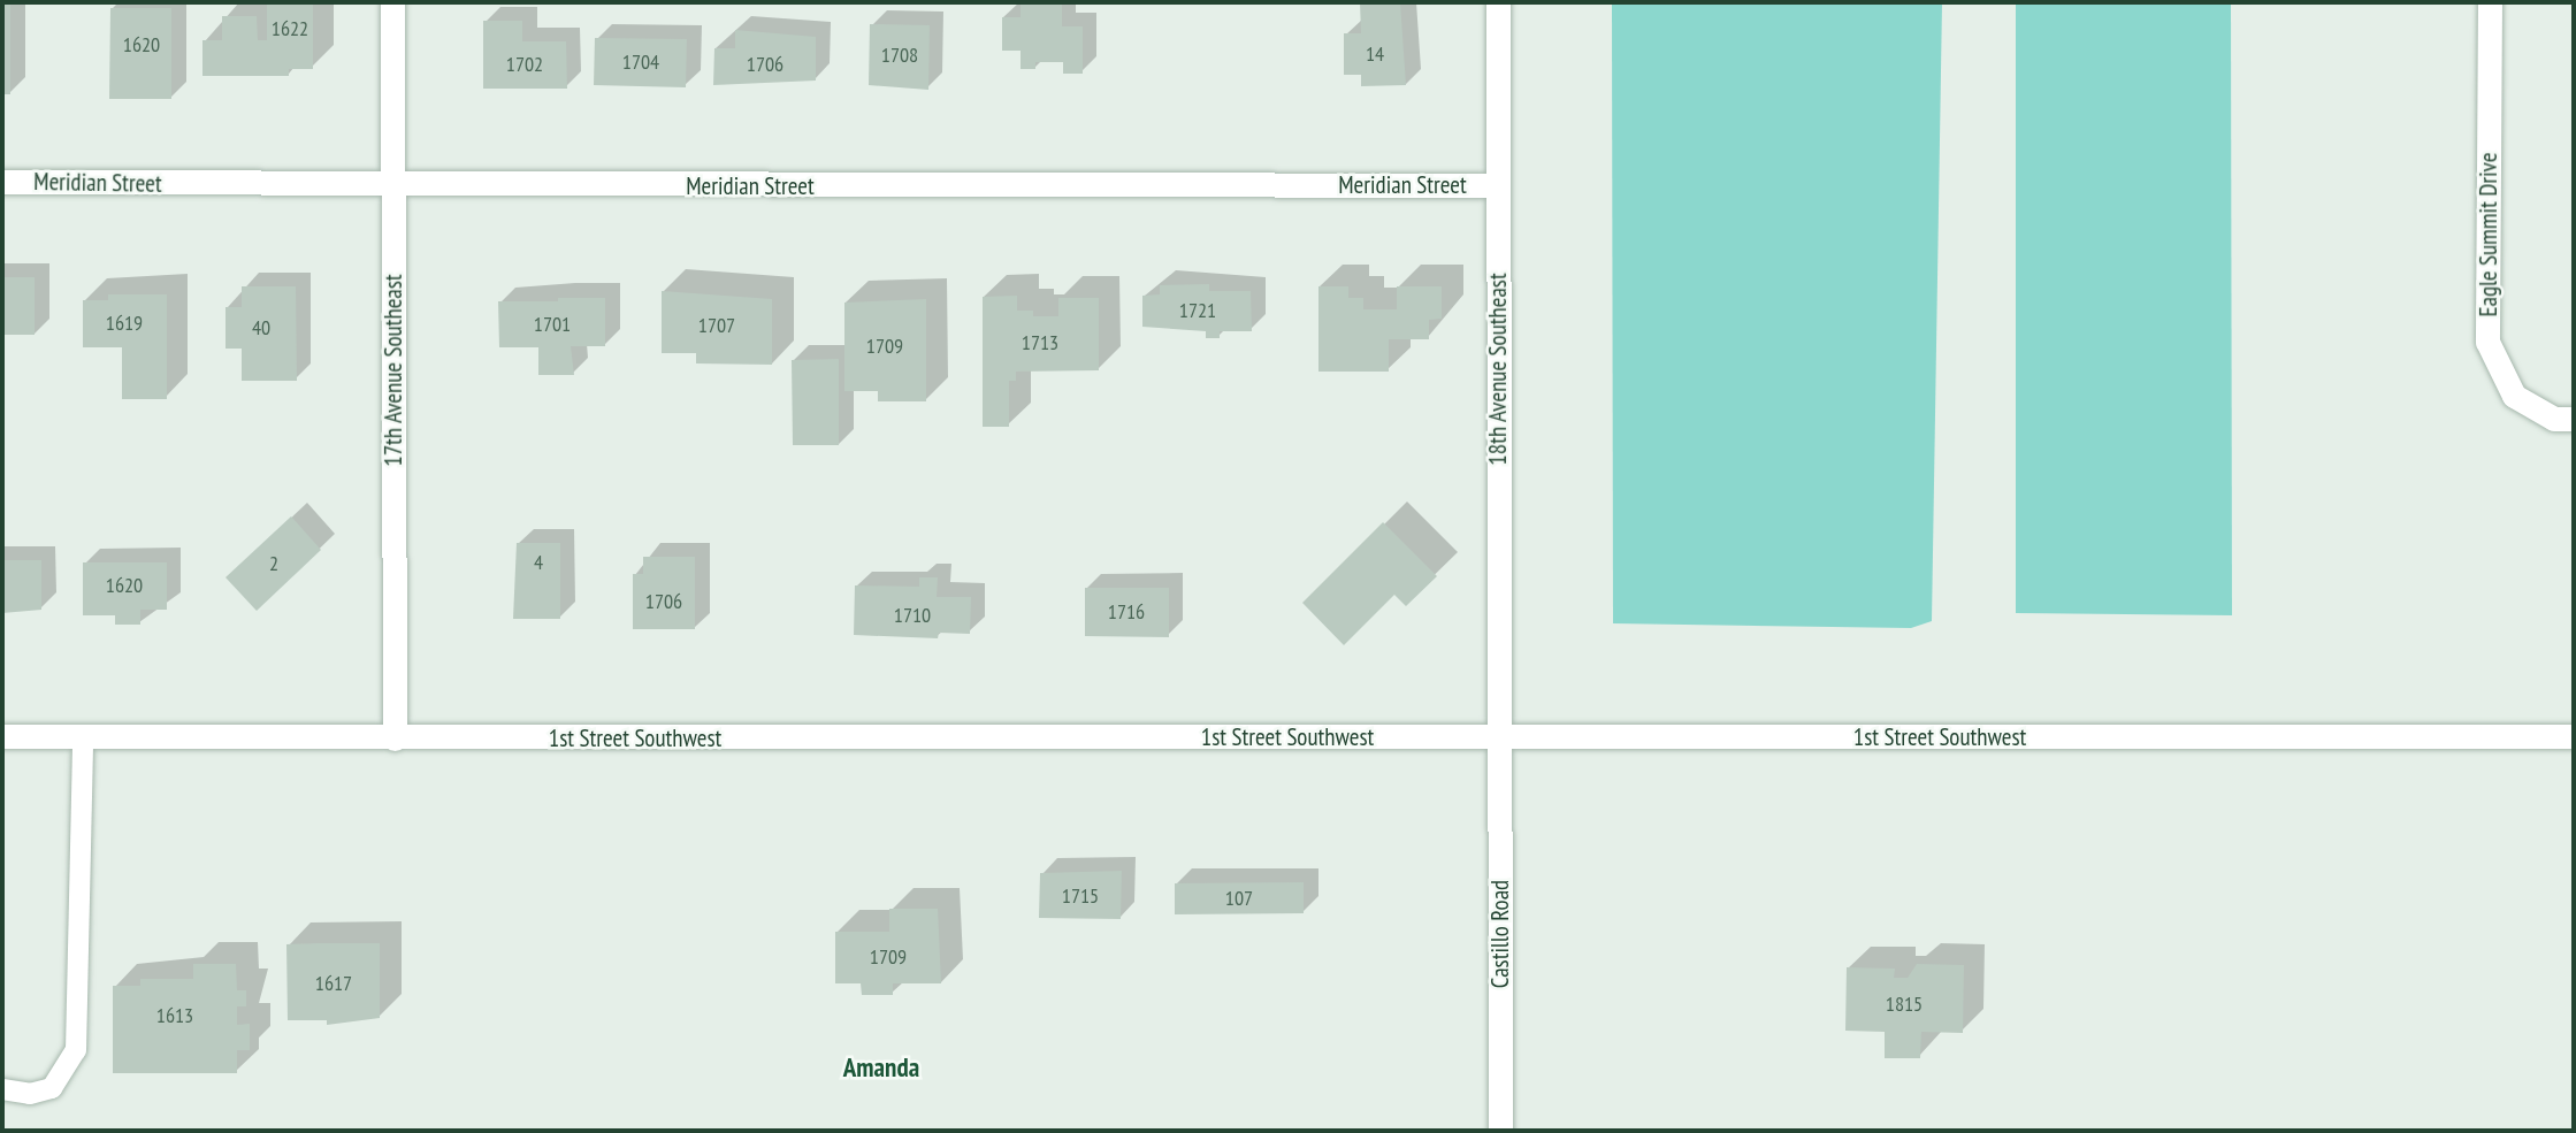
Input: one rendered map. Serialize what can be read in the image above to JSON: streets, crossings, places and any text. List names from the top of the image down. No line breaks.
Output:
{"streets":{"street":["Meridian Street","Eagle Summit Drive","18th Avenue Southeast","17th Avenue Southeast","1st Street Southwest","Castillo Road"]},"crossings":[["Meridian Street","18th Avenue Southeast"],["Meridian Street","17th Avenue Southeast"],["18th Avenue Southeast","1st Street Southwest"],["18th Avenue Southeast","Castillo Road"],["17th Avenue Southeast","1st Street Southwest"],["1st Street Southwest","Castillo Road"]],"districts":["Amanda"],"house_numbers":["1622","1620","14","1708","1704","1702","1706","1721","1619","1701","1707","40","1713","1709","4","2","1620","1706","1716","1710","1715","107","1709","1617","1815","1613"]}
